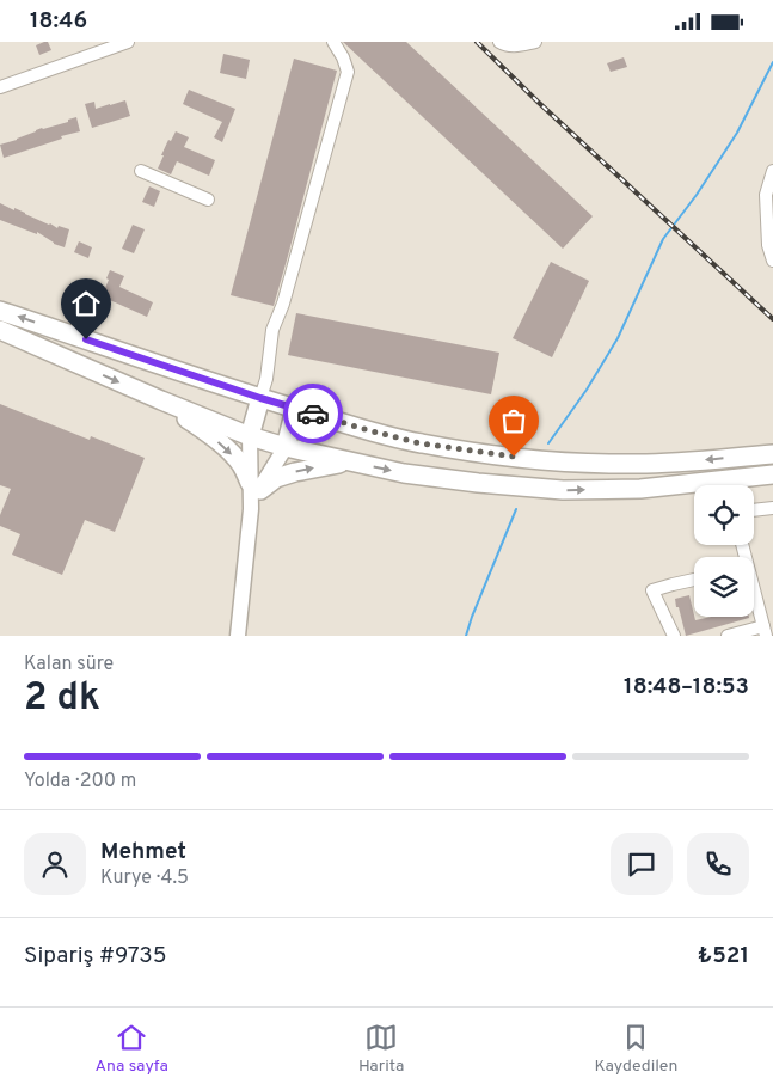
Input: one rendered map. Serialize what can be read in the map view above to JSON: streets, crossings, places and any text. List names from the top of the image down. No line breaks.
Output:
{"page":{"status":"18:46","heading":["2 dk","Kalan süre","18:48–18:53"],"panel":["Mehmet","Kurye · 4.5","Sipariş #9735","₺521"],"bar":"Yolda · 200 m","tabs":["Ana sayfa","Harita","Kaydedilen"]}}
